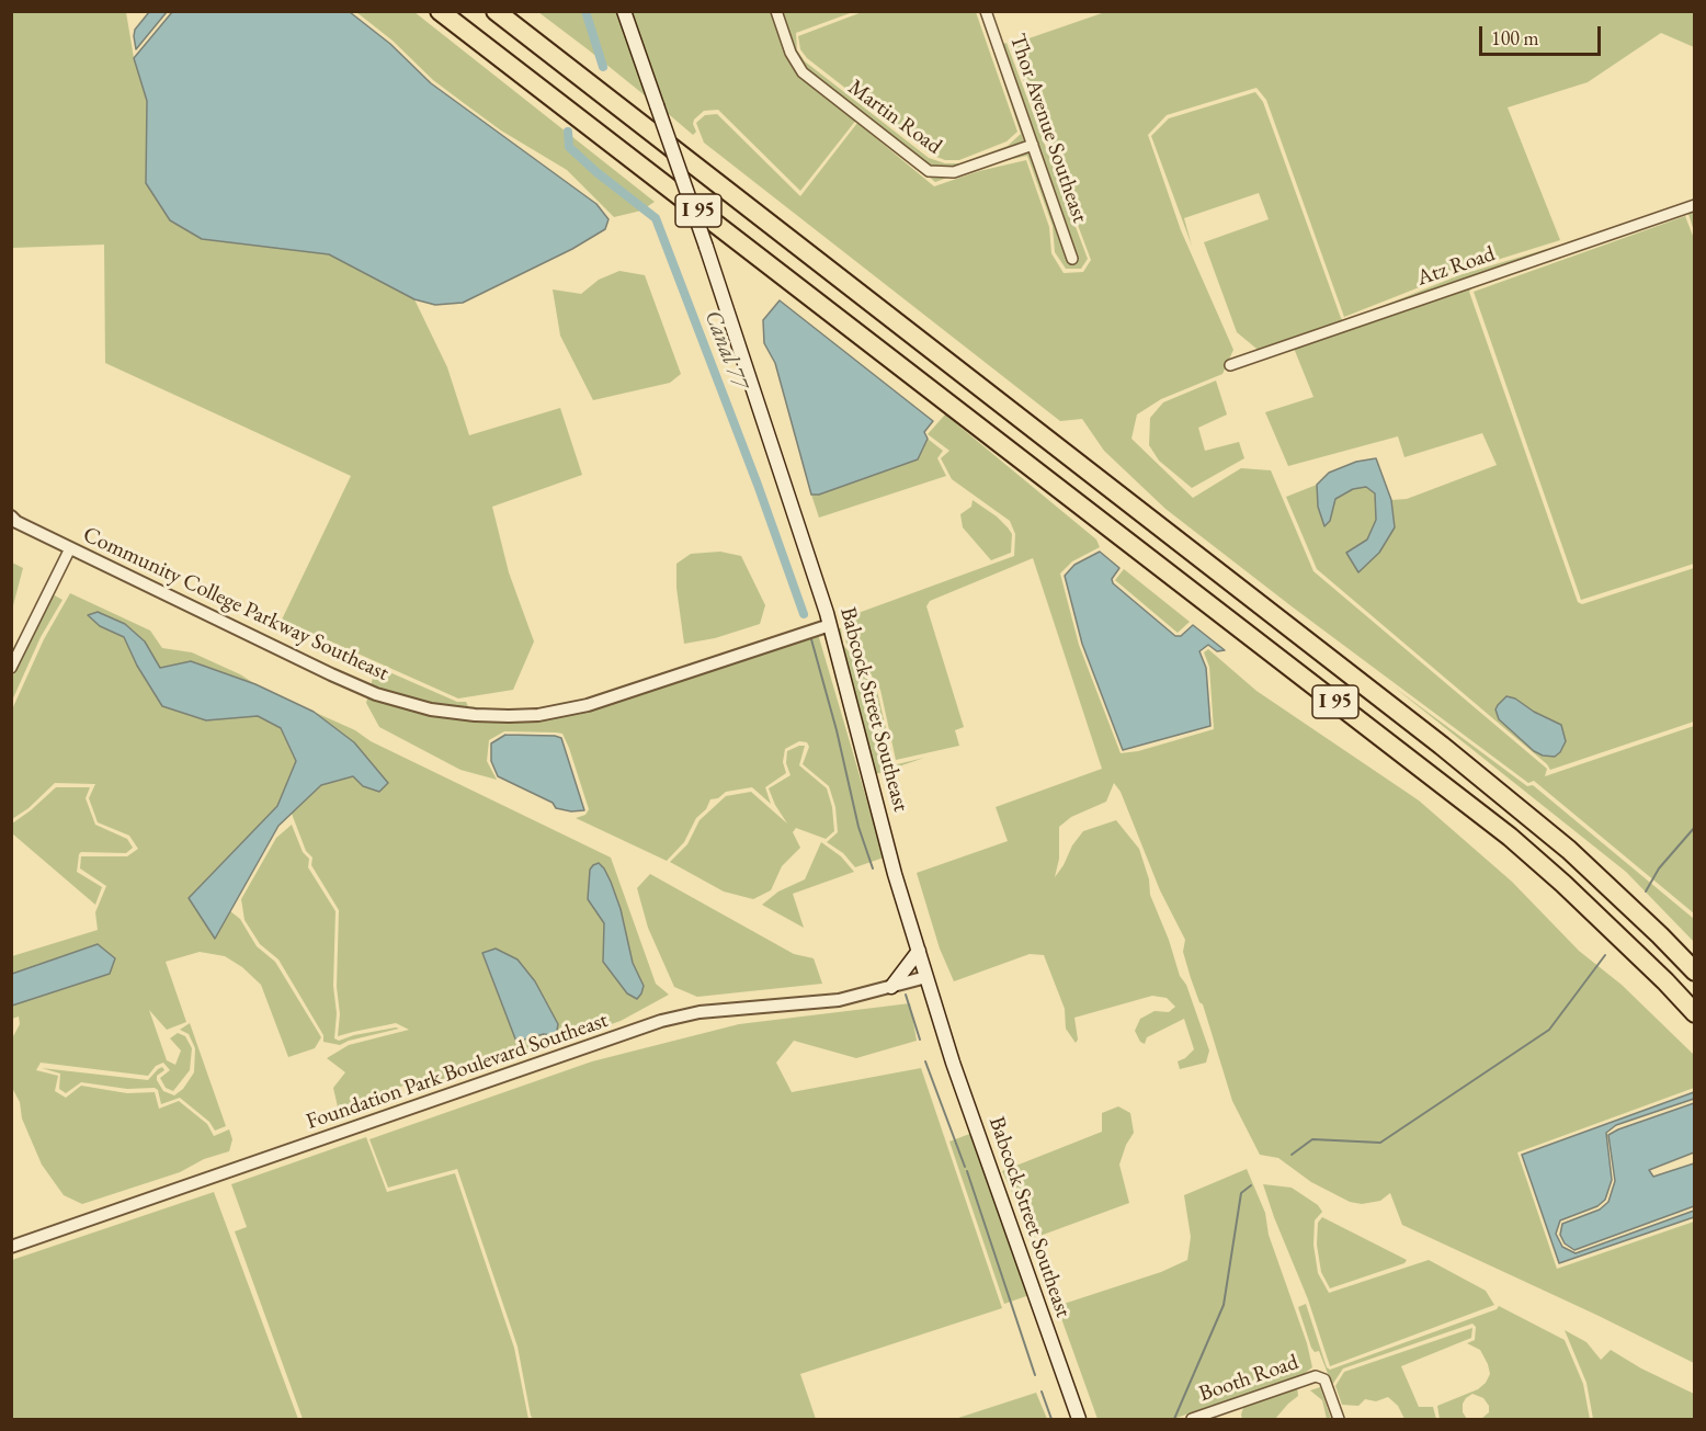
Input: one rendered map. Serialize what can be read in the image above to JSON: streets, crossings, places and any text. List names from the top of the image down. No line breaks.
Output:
{"streets":{"highway":["I 95"],"main road":["Babcock Street Southeast"],"street":["Martin Road","Thor Avenue Southeast","Atz Road","Community College Parkway Southeast","Foundation Park Boulevard Southeast","Booth Road"]},"crossings":[["Martin Road","Thor Avenue Southeast"],["Community College Parkway Southeast","Babcock Street Southeast"],["Babcock Street Southeast","Foundation Park Boulevard Southeast"]],"water":["Canal 77"],"scale_bar":"100 m"}
